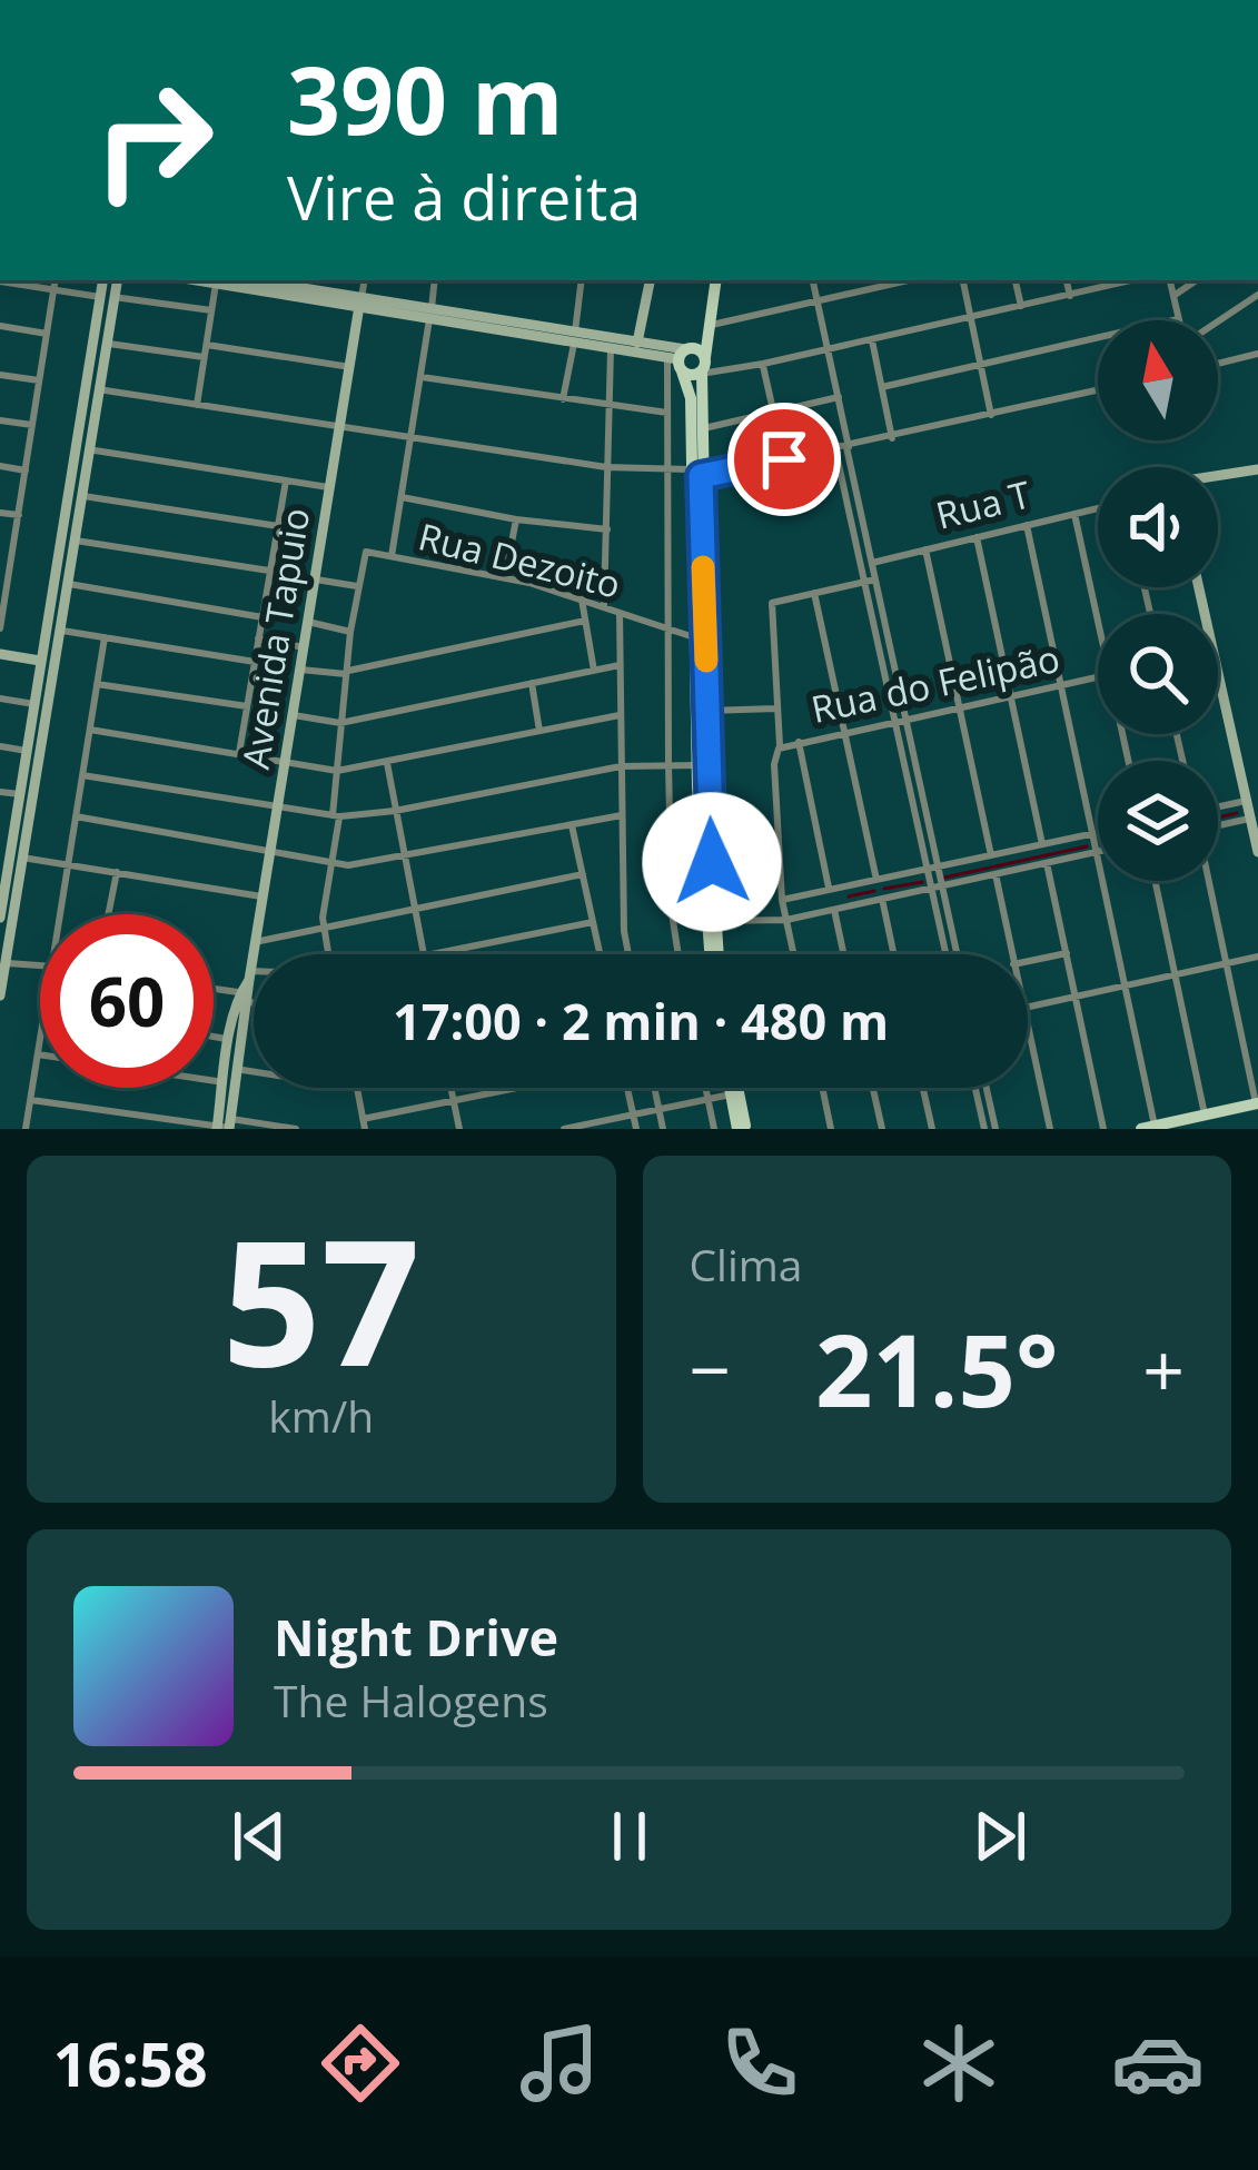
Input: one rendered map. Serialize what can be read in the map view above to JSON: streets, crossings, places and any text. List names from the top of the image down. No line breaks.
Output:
{"streets":{"street":["Rua T","Rua Dezoito","Avenida Tapuio","Rua do Felipão"]},"north":"top","page":{"turn":["390 m","Vire à direita"],"limit":"60","trip":"17:00 · 2 min · 480 m","tile":[["57","km/h"],"Clima"],"heat":["−","21.5°","+"],"song":["Night Drive","The Halogens"],"tabs":"16:58"}}
